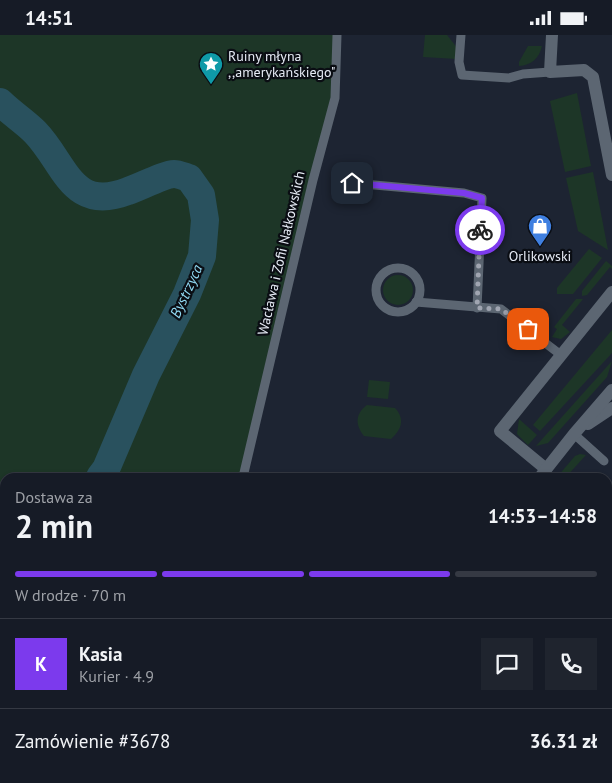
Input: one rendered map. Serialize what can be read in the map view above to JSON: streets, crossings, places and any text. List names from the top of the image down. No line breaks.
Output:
{"streets":{"lane":["Wacława i Zofii Nałkowskich"]},"water":["Bystrzyca"],"places":{"place":["Ruiny młyna ,,amerykańskiego\""],"shop":["Orlikowski"]},"page":{"status":"14:51","heading":["2 min","Dostawa za","14:53–14:58"],"panel":["Kasia","Kurier · 4.9","Zamówienie #3678","36.31 zł"],"bar":"W drodze · 70 m","round":"K"}}
